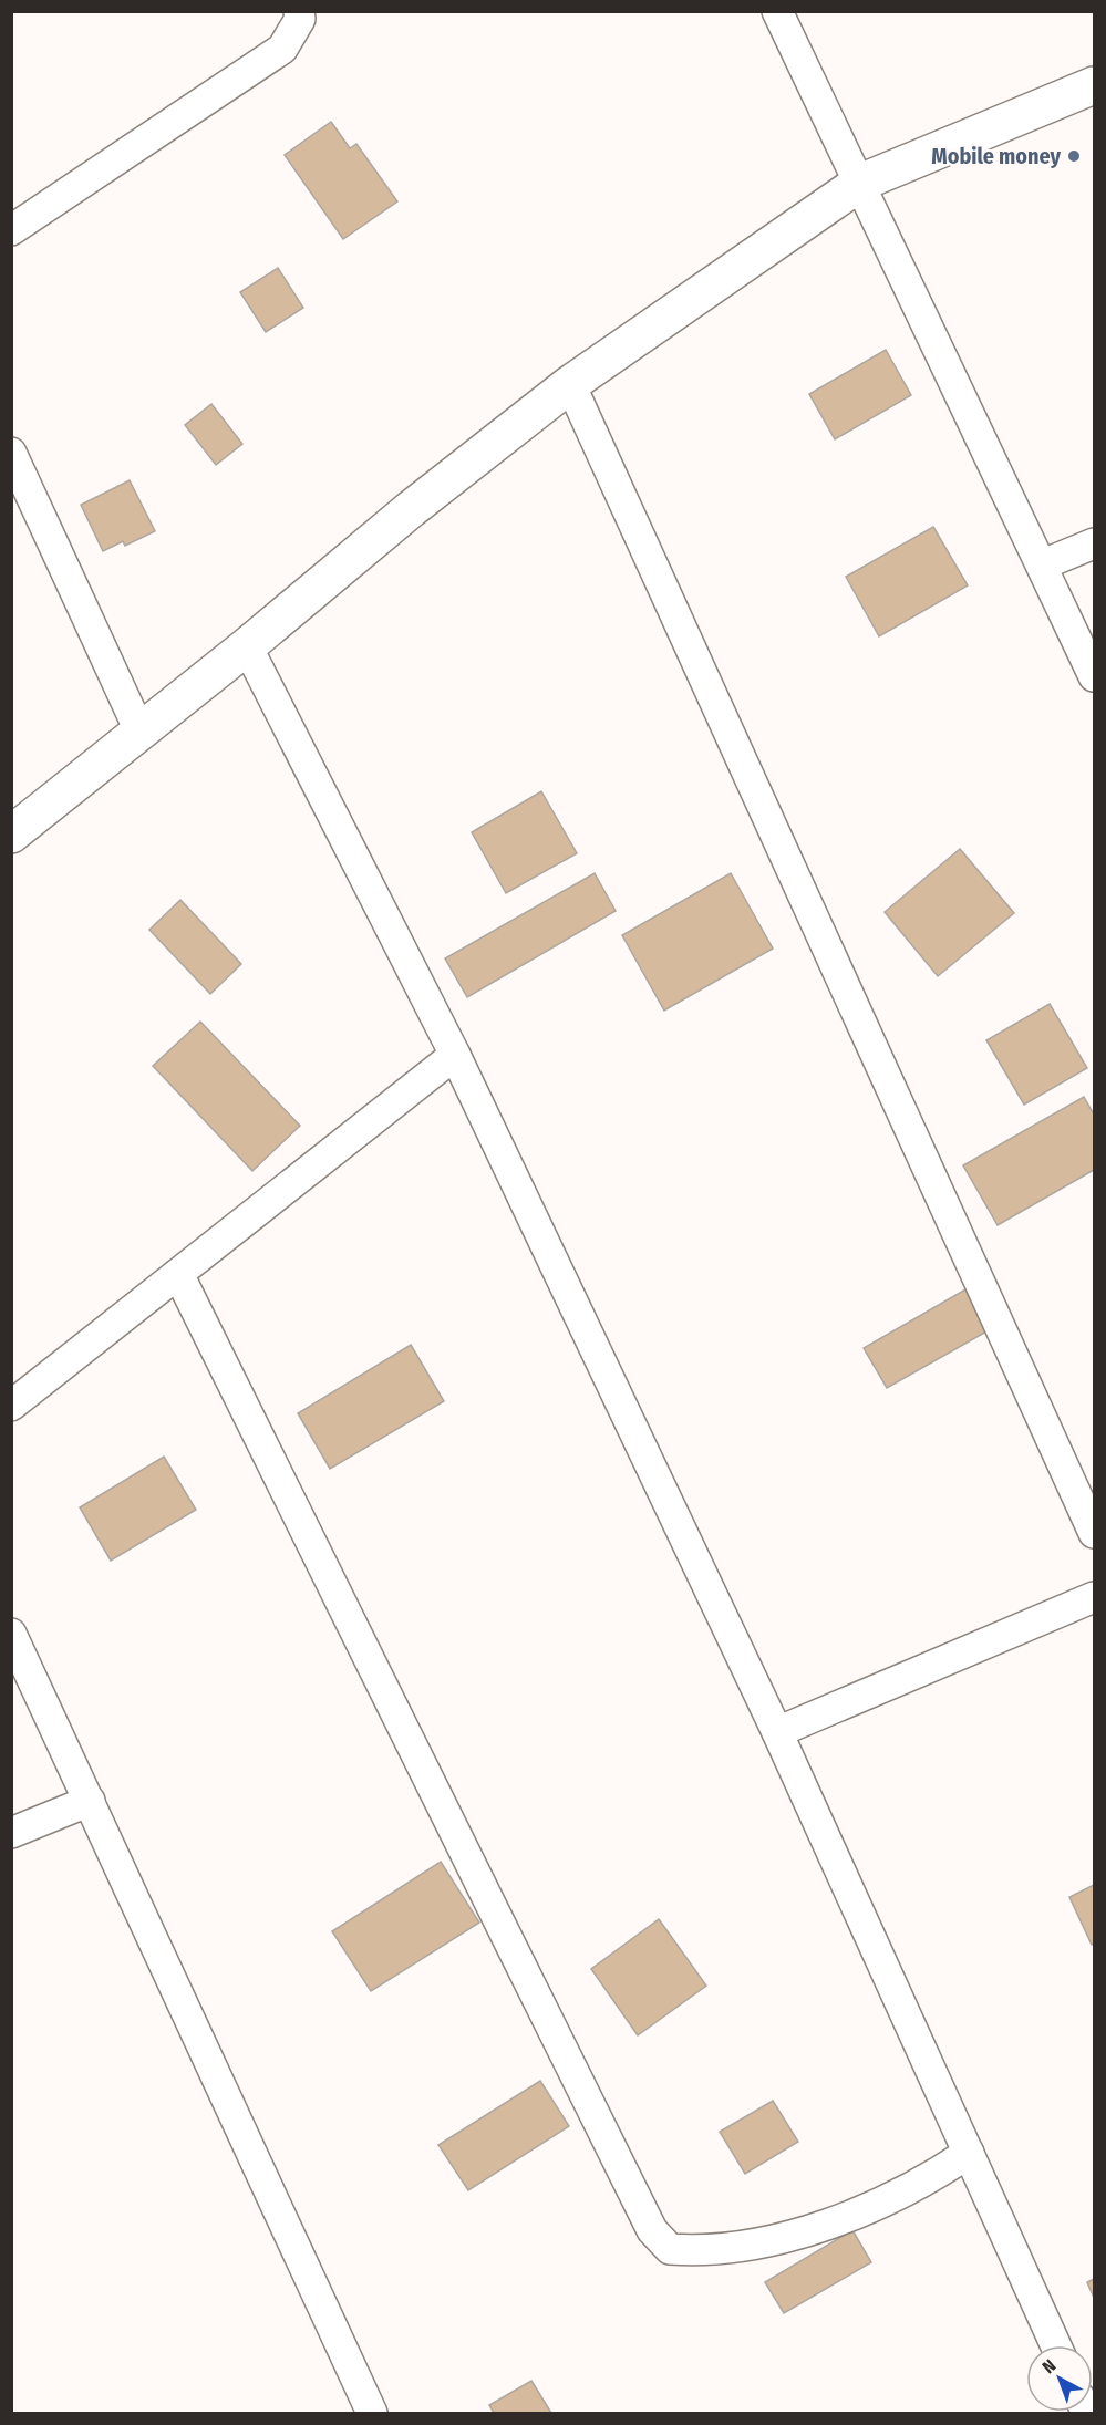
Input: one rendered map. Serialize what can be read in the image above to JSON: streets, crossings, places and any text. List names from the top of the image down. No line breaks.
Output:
{"places":["Mobile money"],"north":"top left"}
